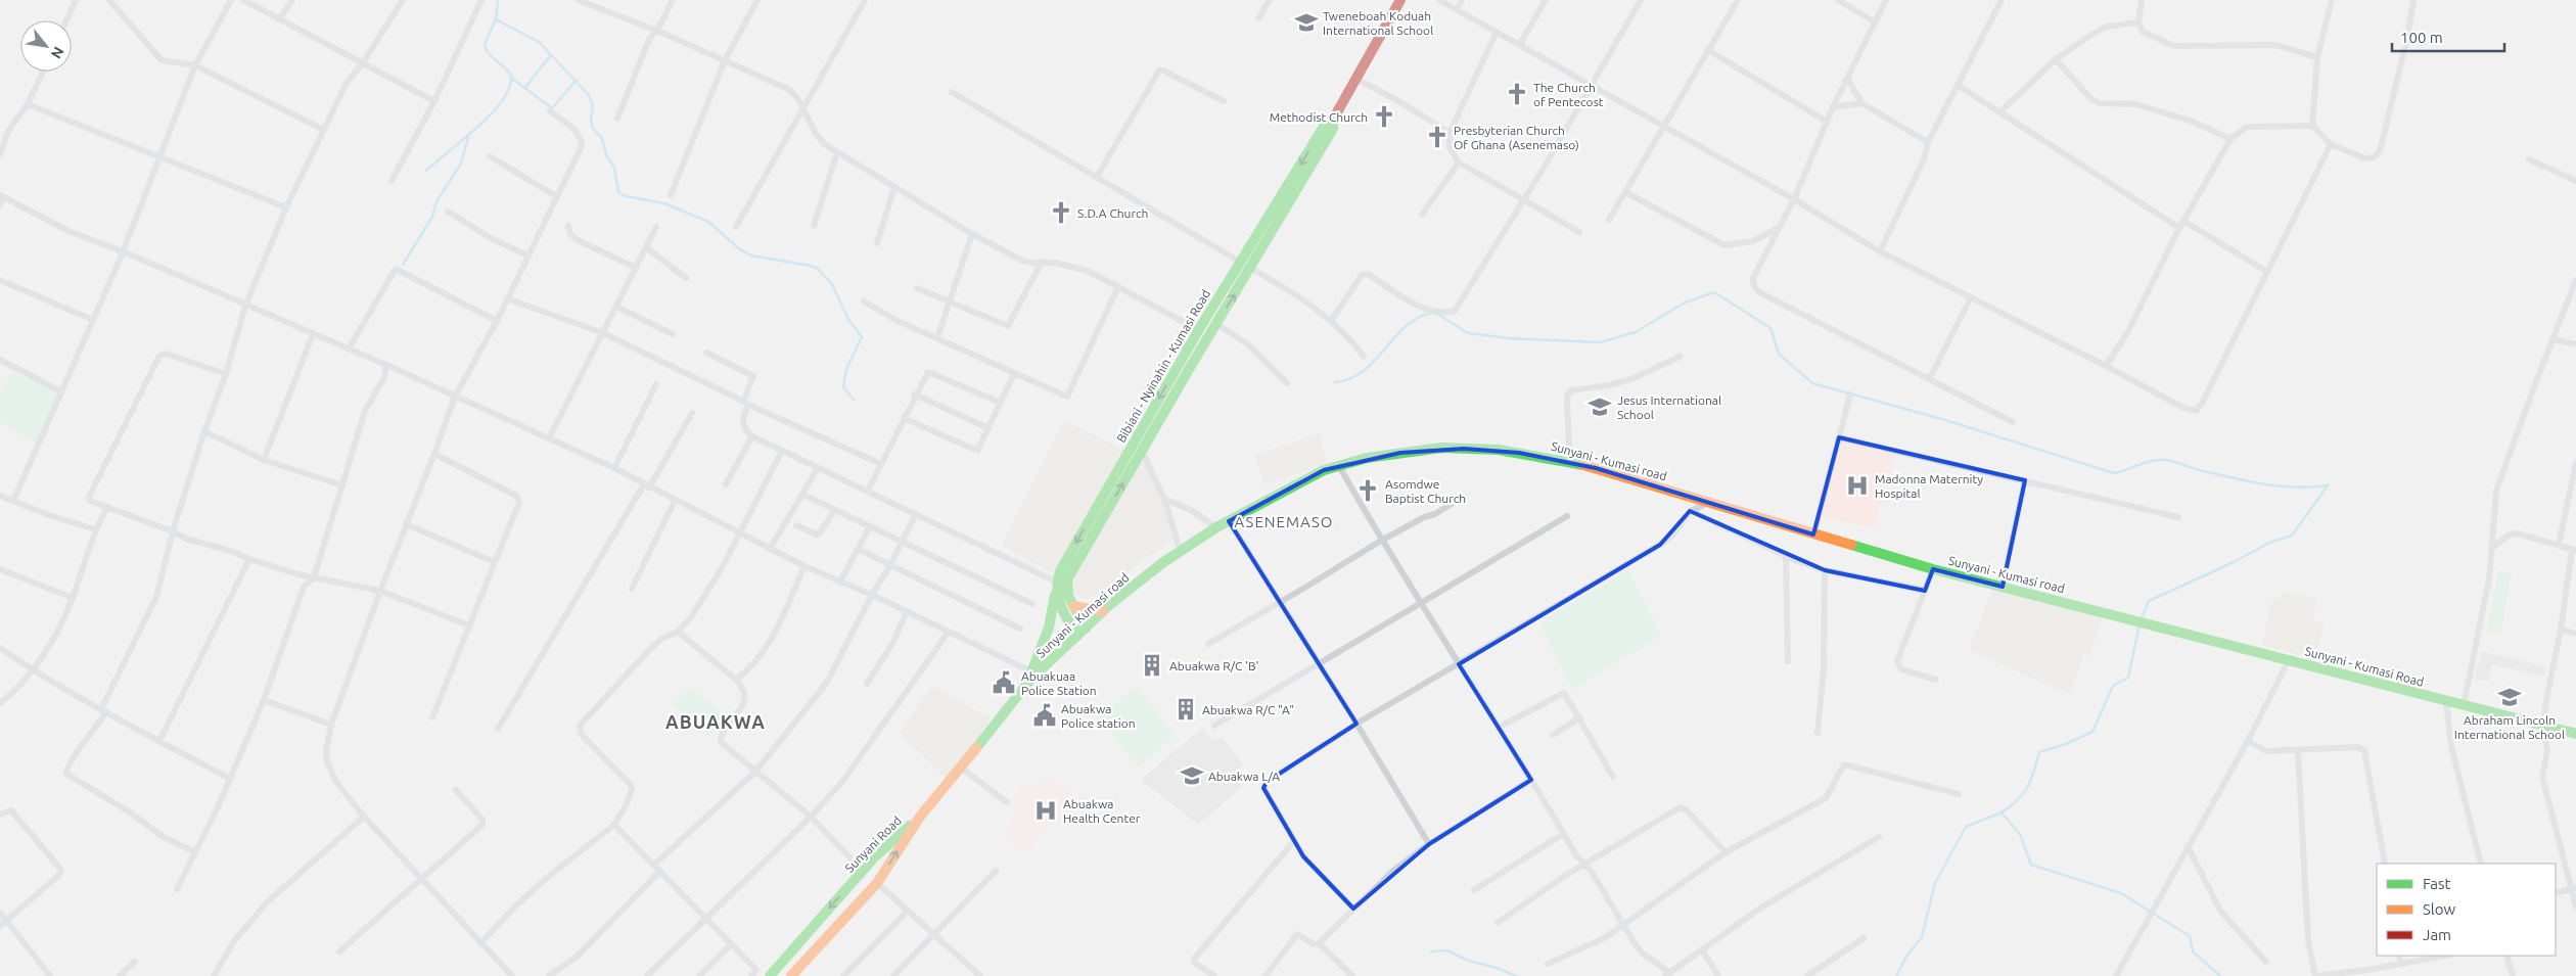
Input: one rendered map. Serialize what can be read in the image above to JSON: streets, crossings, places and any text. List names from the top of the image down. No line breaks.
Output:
{"streets":{"main road":["Bibiani - Nyinahin - Kumasi Road","Sunyani - Kumasi road","Sunyani - Kumasi Road","Sunyani Road"]},"crossings":[["Bibiani - Nyinahin - Kumasi Road","Sunyani - Kumasi road"],["Sunyani - Kumasi road","Sunyani - Kumasi Road"],["Sunyani - Kumasi road","Sunyani Road"]],"districts":["ASENEMASO","ABUAKWA"],"places":{"school or university":["Tweneboah Koduah International School","Jesus International School","Abraham Lincoln International School","Abuakwa L/A"],"church":["The Church of Pentecost","Methodist Church","Presbyterian Church Of Ghana (Asenemaso)","S.D.A Church","Asomdwe Baptist Church"],"hospital":["Madonna Maternity Hospital","Abuakwa Health Center"],"building":["Abuakwa R/C 'B'","Abuakwa R/C \"A\""],"public building":["Abuakuaa Police Station","Abuakwa Police station"]},"legend":["Fast","Slow","Jam"],"scale_bar":"100 m","north":"bottom right"}
